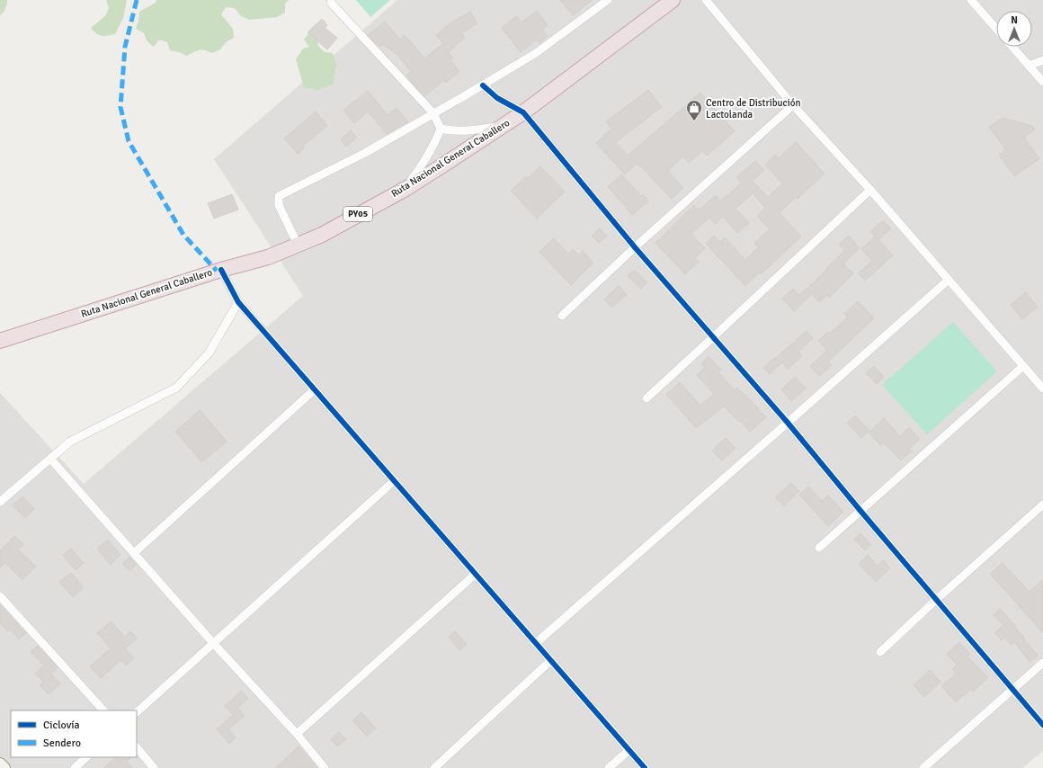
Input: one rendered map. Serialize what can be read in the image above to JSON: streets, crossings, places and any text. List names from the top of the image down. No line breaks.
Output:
{"streets":{"highway":["Ruta Nacional General Caballero","PY05"]},"places":{"shop":["Centro de Distribución Lactolanda"]},"legend":["Ciclovía","Sendero"],"north":"top"}
